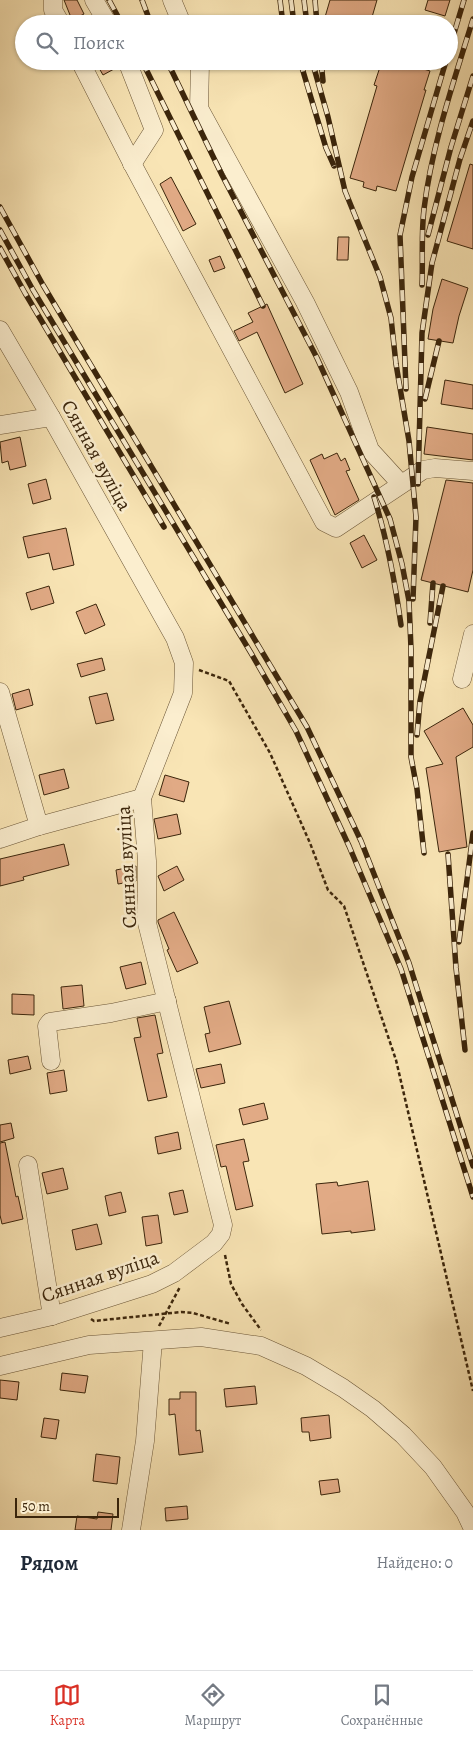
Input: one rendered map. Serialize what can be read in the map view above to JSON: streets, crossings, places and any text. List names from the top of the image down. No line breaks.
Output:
{"streets":{"street":["Сянная вуліца"]},"scale_bar":"50 m","page":{"search":"Поиск","scale":"50 m","heading":["Рядом","Найдено: 0"],"nav":["Карта","Маршрут","Сохранённые"]}}
